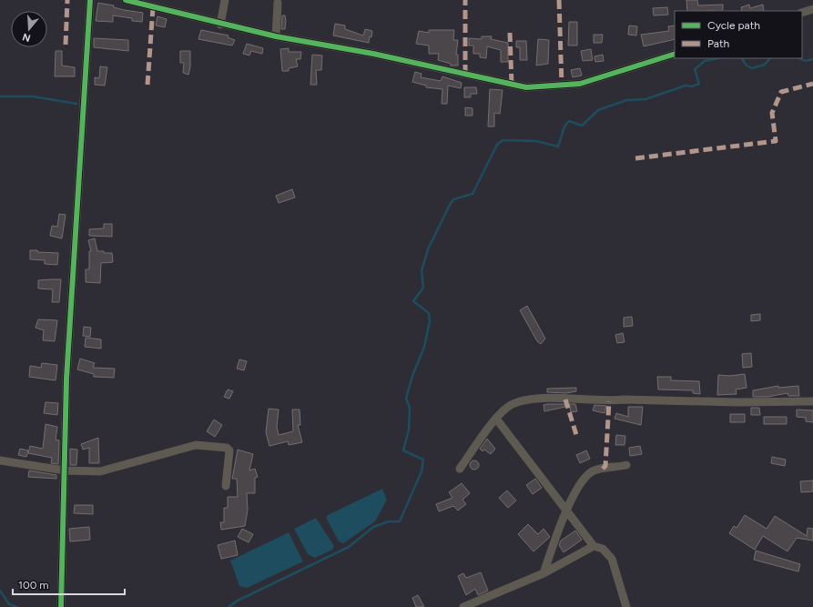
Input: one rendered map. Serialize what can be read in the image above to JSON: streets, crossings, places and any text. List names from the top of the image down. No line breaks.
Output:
{"legend":["Cycle path","Path"],"scale_bar":"100 m","north":"bottom"}
